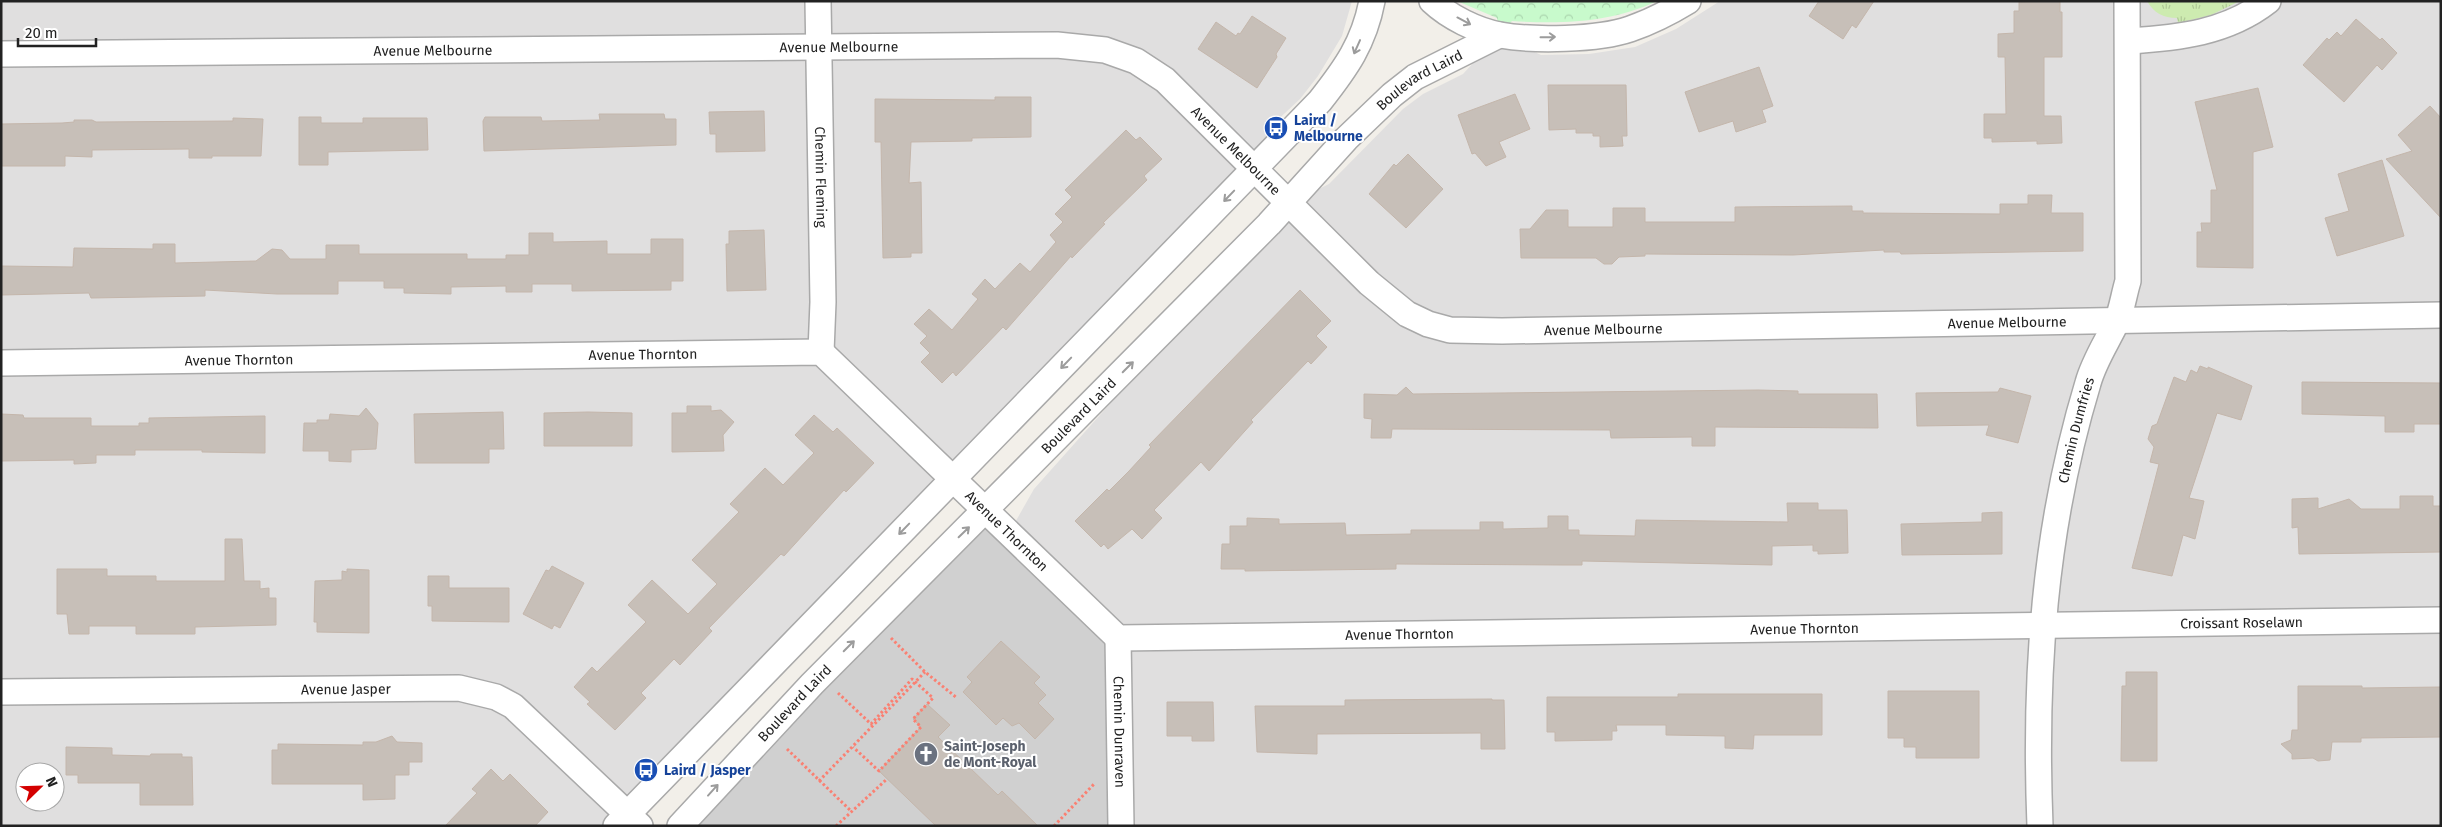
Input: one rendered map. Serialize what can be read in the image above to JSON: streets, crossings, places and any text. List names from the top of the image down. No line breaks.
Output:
{"streets":{"street":["Avenue Melbourne","Boulevard Laird","Chemin Fleming","Avenue Thornton","Chemin Dumfries","Croissant Roselawn","Avenue Jasper","Chemin Dunraven"]},"crossings":[["Avenue Melbourne","Boulevard Laird"],["Avenue Melbourne","Chemin Fleming"],["Avenue Melbourne","Chemin Dumfries"],["Boulevard Laird","Avenue Thornton"],["Chemin Fleming","Avenue Thornton"],["Avenue Thornton","Chemin Dumfries"],["Avenue Thornton","Croissant Roselawn"],["Avenue Thornton","Chemin Dunraven"],["Chemin Dumfries","Croissant Roselawn"]],"places":{"bus stop":["Laird / Melbourne","Laird / Jasper"],"church":["Saint-Joseph de Mont-Royal"]},"scale_bar":"20 m","north":"top right"}
